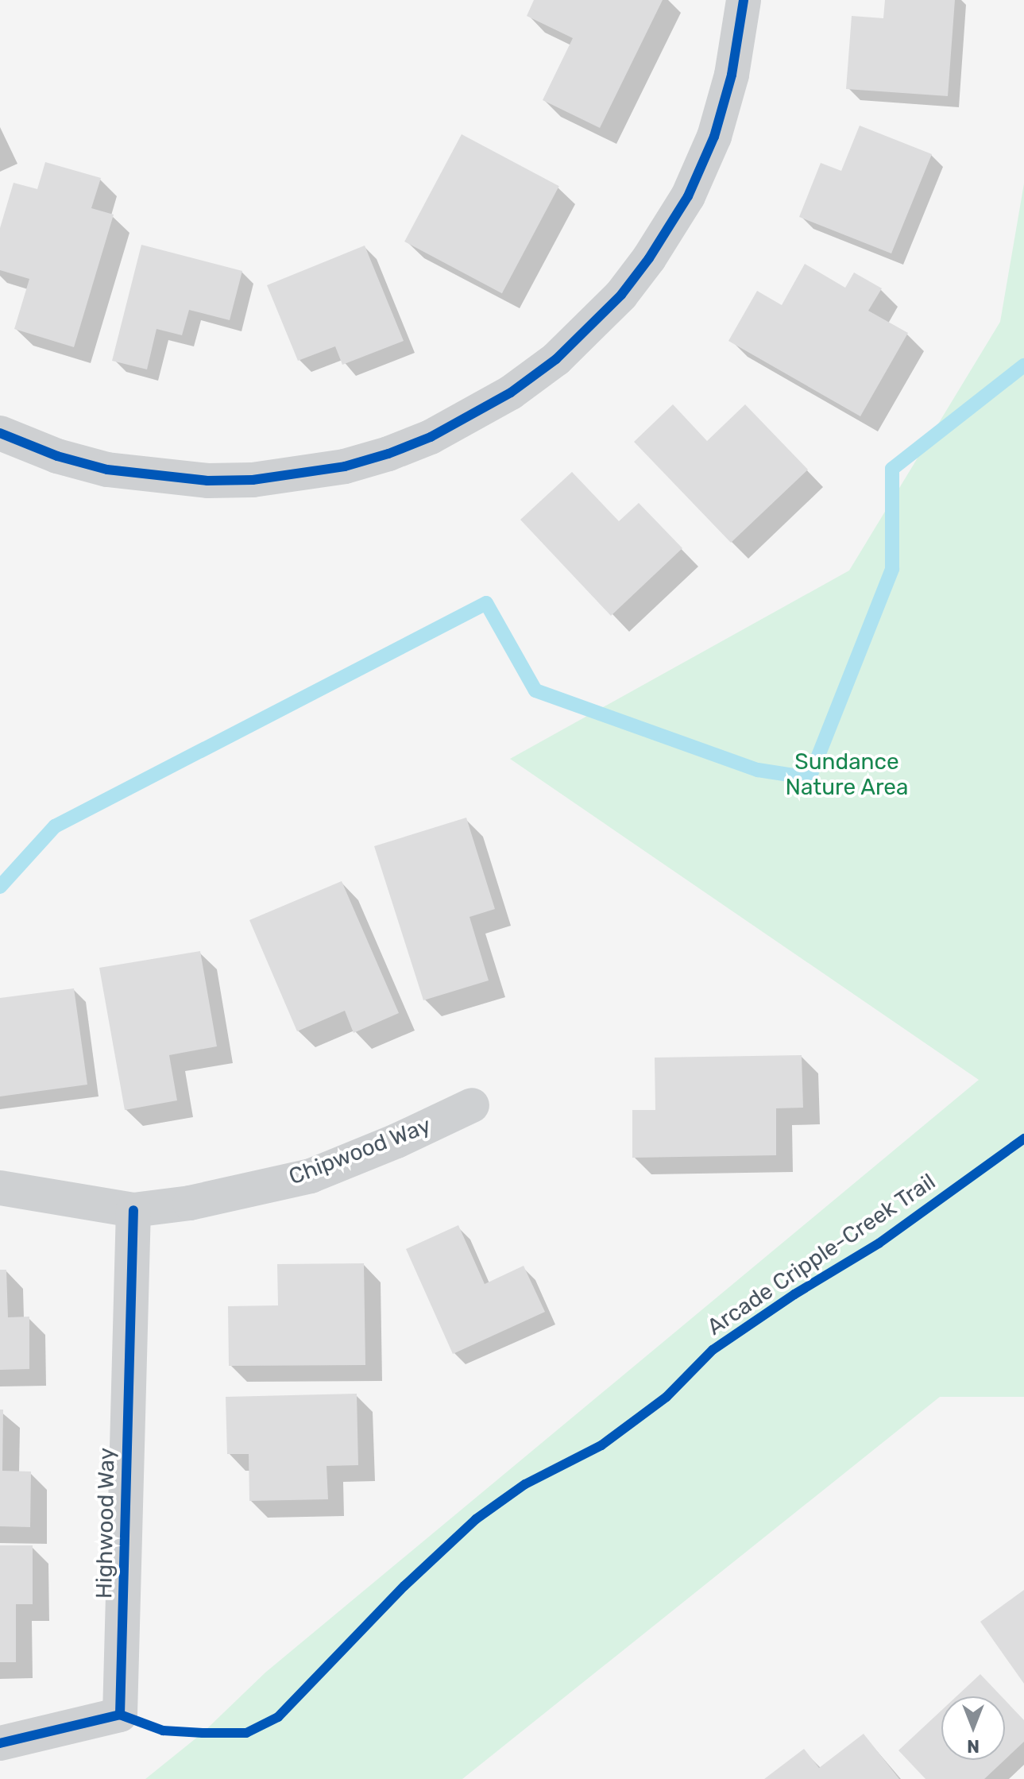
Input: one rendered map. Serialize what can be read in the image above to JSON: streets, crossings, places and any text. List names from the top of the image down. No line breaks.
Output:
{"streets":{"street":["Chipwood Way","Highwood Way"],"cycle path":["Arcade Cripple-Creek Trail"]},"crossings":[["Chipwood Way","Highwood Way"]],"parks":["Sundance Nature Area"],"north":"bottom"}
